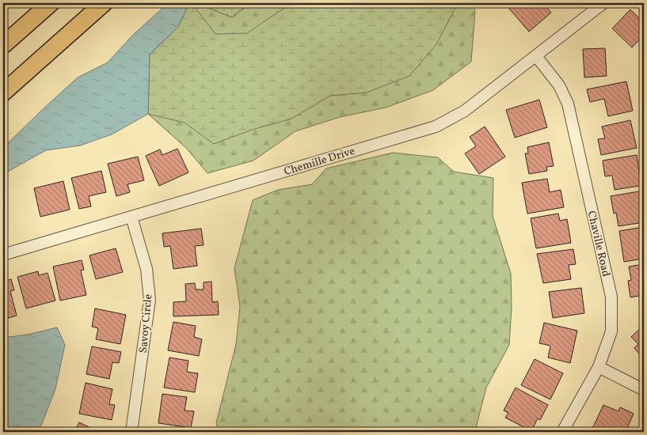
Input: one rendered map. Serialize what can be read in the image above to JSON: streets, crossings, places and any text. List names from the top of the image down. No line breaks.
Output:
{"streets":{"street":["Chemille Drive","Chaville Road","Savoy Circle"]},"crossings":[["Chemille Drive","Chaville Road"],["Chemille Drive","Savoy Circle"]]}
